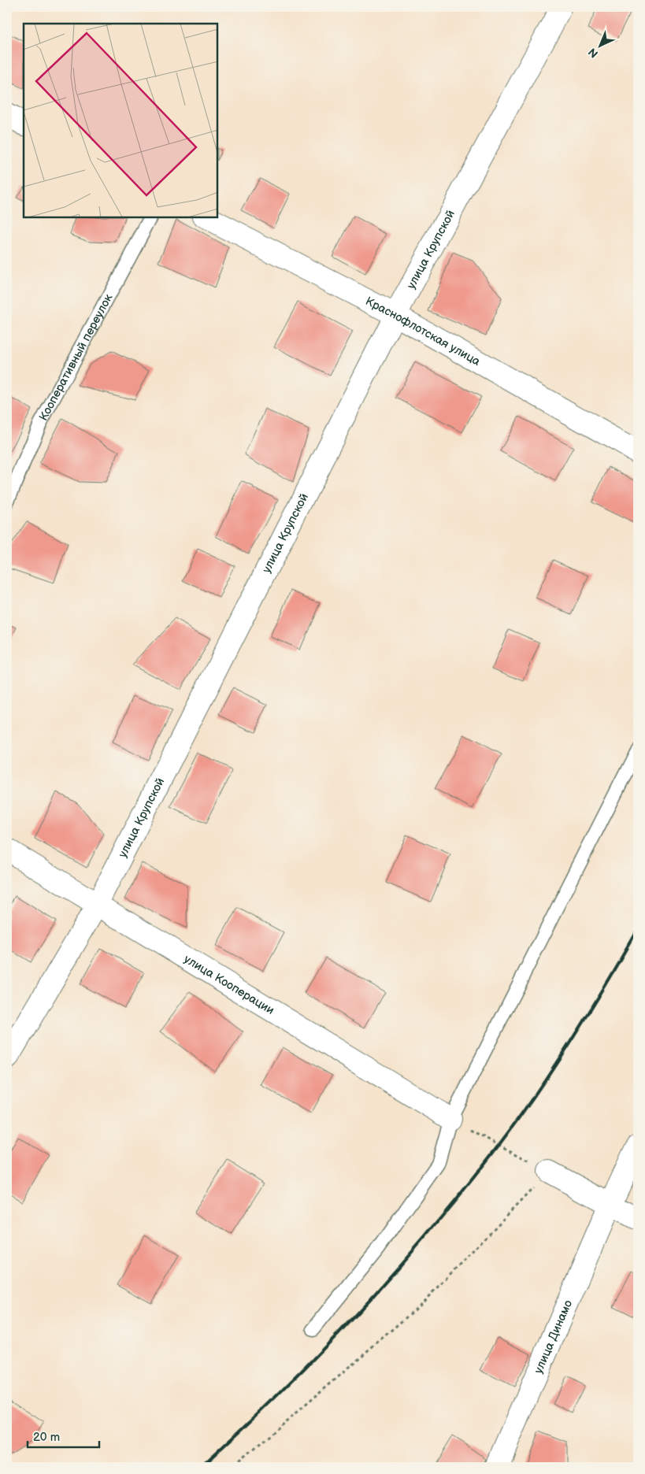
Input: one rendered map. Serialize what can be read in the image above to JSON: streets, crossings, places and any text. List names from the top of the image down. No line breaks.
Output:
{"streets":{"street":["улица Крупской","Краснофлотская улица","улица Кооперации","улица Динамо"],"lane":["Кооперативный переулок"]},"crossings":[["улица Крупской","Краснофлотская улица"],["улица Крупской","улица Кооперации"]],"scale_bar":"20 m","north":"bottom left"}
